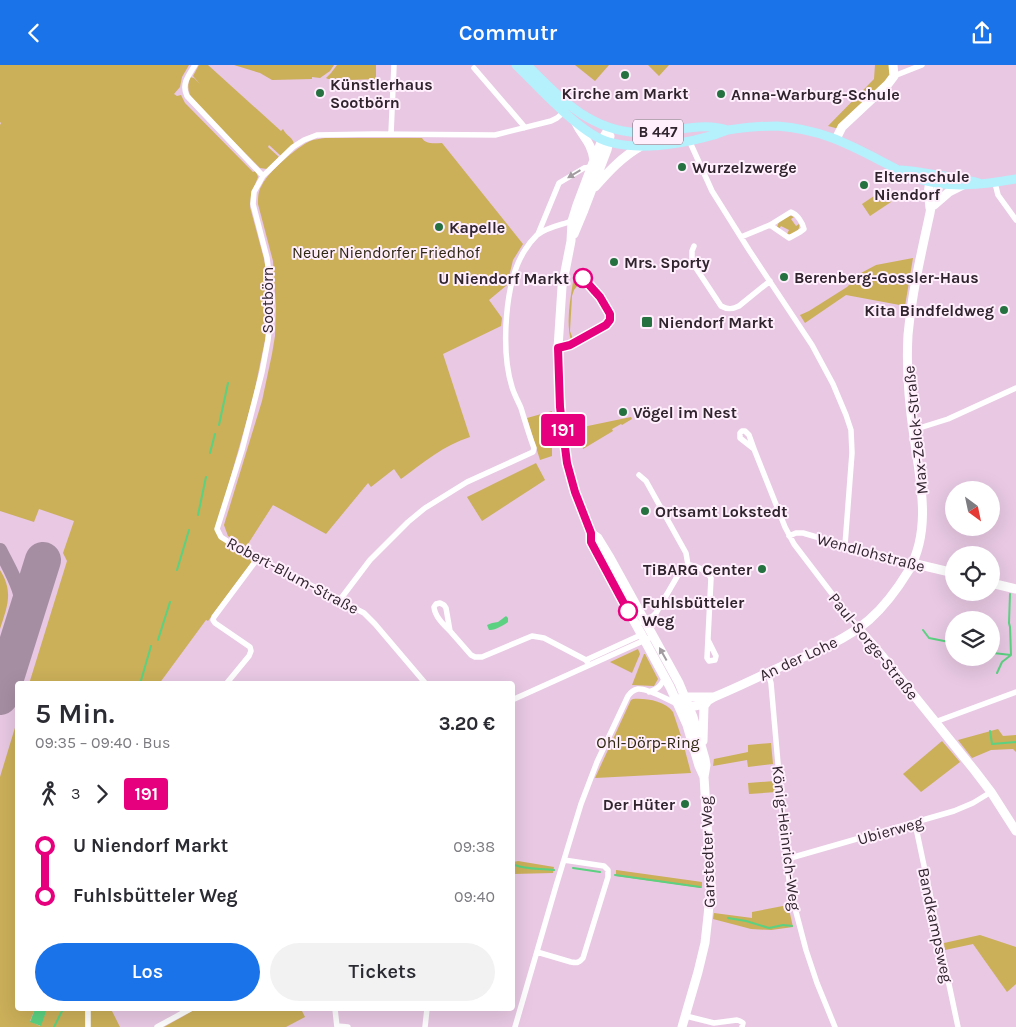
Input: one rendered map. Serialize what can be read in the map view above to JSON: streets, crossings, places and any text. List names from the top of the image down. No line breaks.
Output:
{"streets":{"main road":["B 447","Max-Zelck-Straße","Wendlohstraße","Paul-Sorge-Straße","An der Lohe","Garstedter Weg"],"street":["Sootbörn","Robert-Blum-Straße","Ubierweg","König-Heinrich-Weg","Bandkampsweg"]},"crossings":[["B 447","Sootbörn"],["B 447","Max-Zelck-Straße"],["B 447","Garstedter Weg"],["Sootbörn","Robert-Blum-Straße"],["Max-Zelck-Straße","Wendlohstraße"],["Max-Zelck-Straße","An der Lohe"],["Wendlohstraße","Paul-Sorge-Straße"],["Wendlohstraße","An der Lohe"],["Paul-Sorge-Straße","An der Lohe"],["Paul-Sorge-Straße","Ubierweg"],["An der Lohe","König-Heinrich-Weg"],["An der Lohe","Garstedter Weg"],["Ubierweg","König-Heinrich-Weg"],["Ubierweg","Bandkampsweg"]],"parks":["Neuer Niendorfer Friedhof","Ohl-Dörp-Ring"],"places":{"other":["Kirche am Markt","Künstlerhaus Sootbörn","Anna-Warburg-Schule","Wurzelzwerge","Elternschule Niendorf","Kapelle","Mrs. Sporty","Berenberg-Gossler-Haus","U Niendorf Markt","Kita Bindfeldweg","Vögel im Nest","Ortsamt Lokstedt","TiBARG Center","Fuhlsbütteler Weg","Der Hüter"],"transit":["Niendorf Markt"]},"lines":["bus line 191"],"north":"bottom right","page":{"header":"Commutr","on_map":"191","heading":["5 Min.","09:35 – 09:40 · Bus","3.20 €"],"legs":["3","191"],"list":[{"name":"U Niendorf Markt","value":"09:38"},{"name":"Fuhlsbütteler Weg","value":"09:40"}],"buttons":["Los","Tickets"]}}
